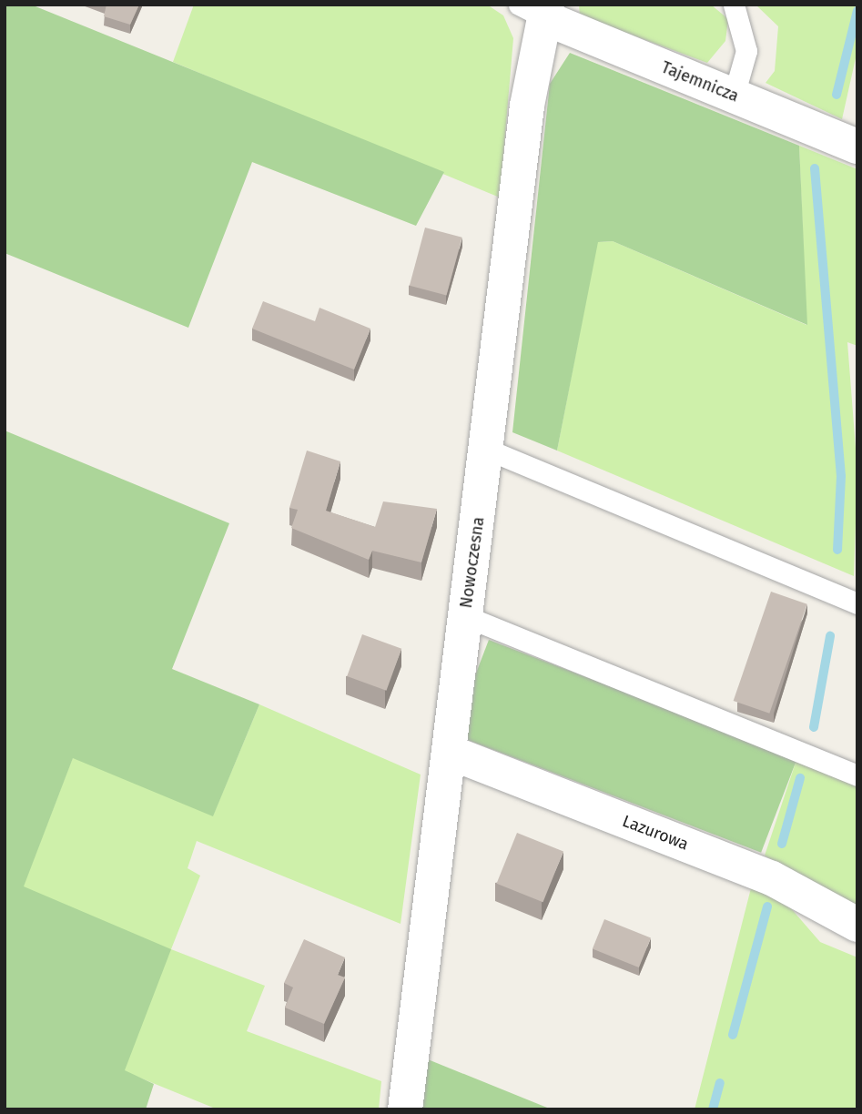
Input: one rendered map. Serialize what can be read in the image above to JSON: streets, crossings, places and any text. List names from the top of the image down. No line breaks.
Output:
{"streets":{"street":["Tajemnicza","Nowoczesna","Lazurowa"]},"crossings":[["Tajemnicza","Nowoczesna"],["Nowoczesna","Lazurowa"]]}
